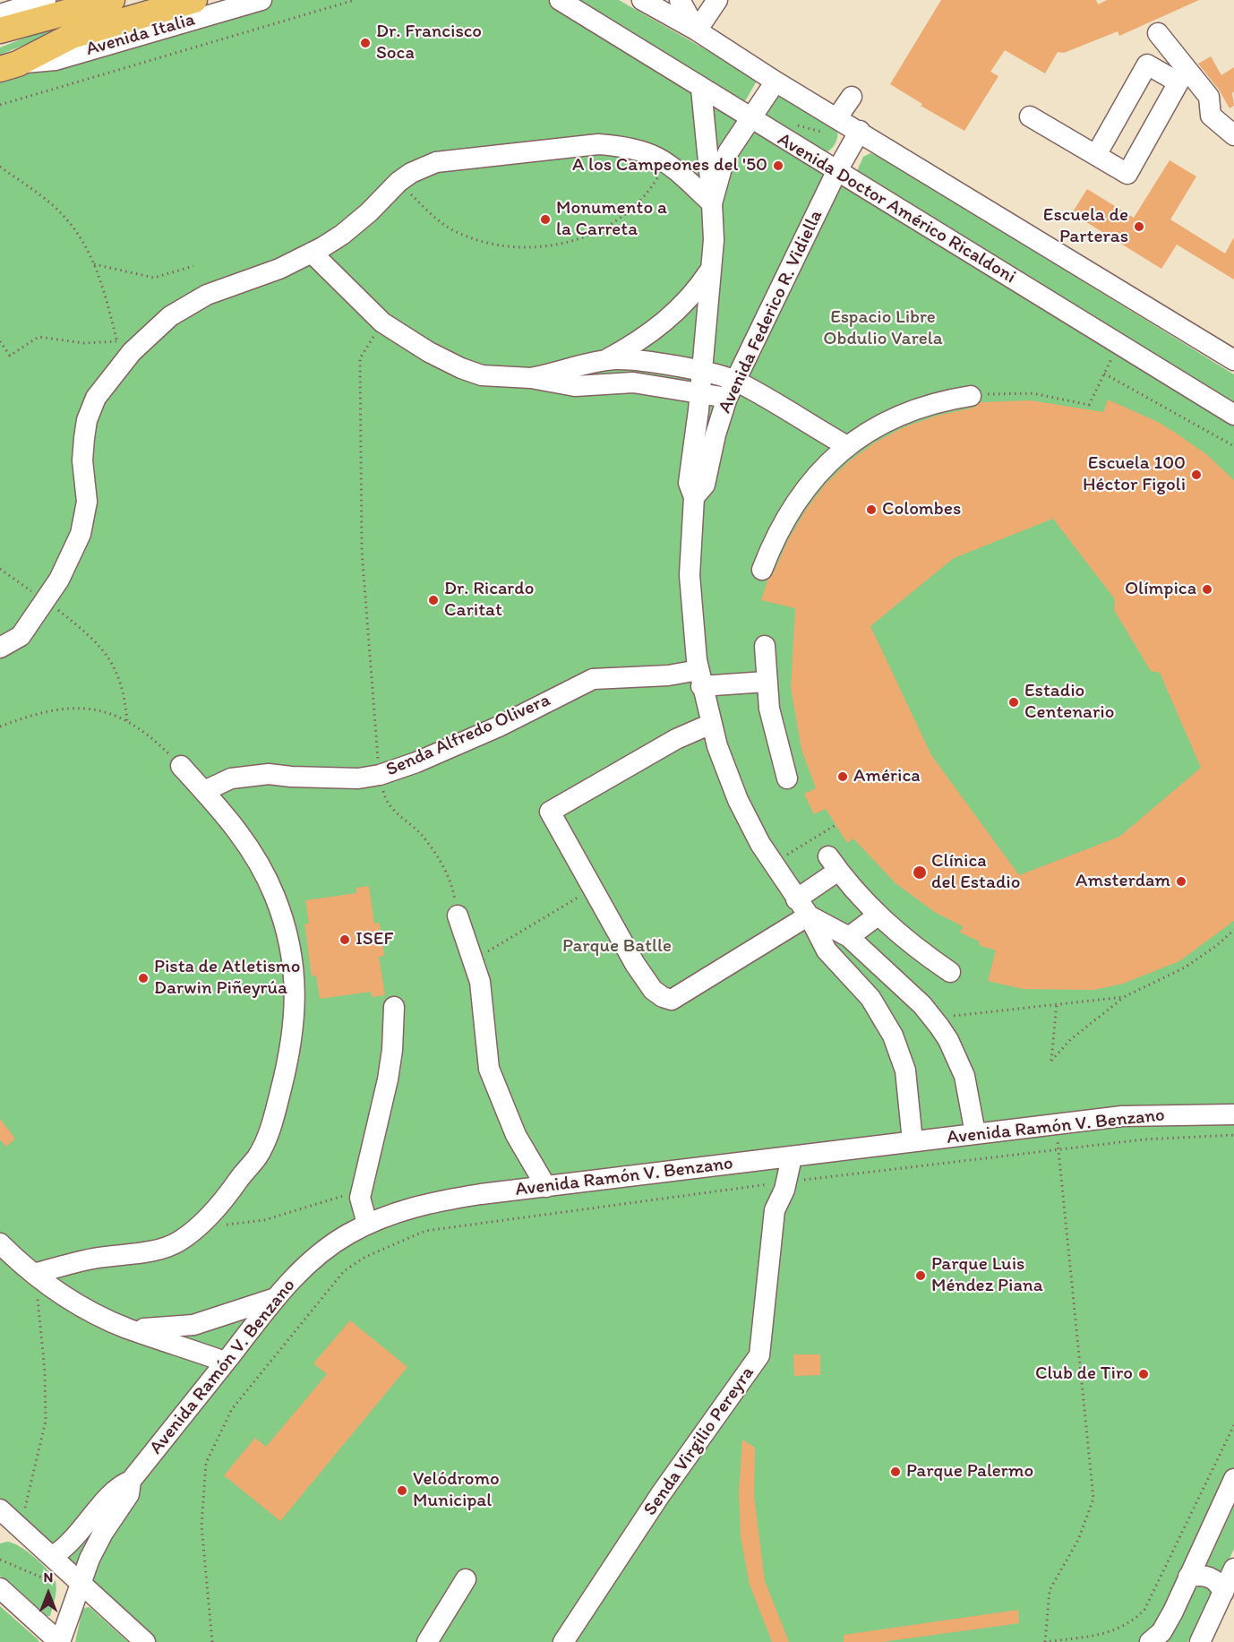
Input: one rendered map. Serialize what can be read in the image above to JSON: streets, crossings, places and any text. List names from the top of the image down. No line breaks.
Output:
{"streets":{"main road":["Avenida Italia"],"street":["Avenida Doctor Américo Ricaldoni","Avenida Federico R. Vidiella","Senda Alfredo Olivera","Avenida Ramón V. Benzano","Senda Virgilio Pereyra"]},"crossings":[["Avenida Doctor Américo Ricaldoni","Avenida Federico R. Vidiella"],["Avenida Federico R. Vidiella","Senda Alfredo Olivera"],["Avenida Federico R. Vidiella","Avenida Ramón V. Benzano"],["Avenida Ramón V. Benzano","Senda Virgilio Pereyra"]],"parks":["Espacio Libre Obdulio Varela","Parque Batlle"],"places":["Dr. Francisco Soca","A los Campeones del '50","Monumento a la Carreta","Escuela de Parteras","Escuela 100 Héctor Figoli","Colombes","Olímpica","Dr. Ricardo Caritat","Estadio Centenario","América","Clínica del Estadio","Amsterdam","ISEF","Pista de Atletismo Darwin Piñeyrúa","Parque Luis Méndez Piana","Club de Tiro","Parque Palermo","Velódromo Municipal"],"north":"top"}
